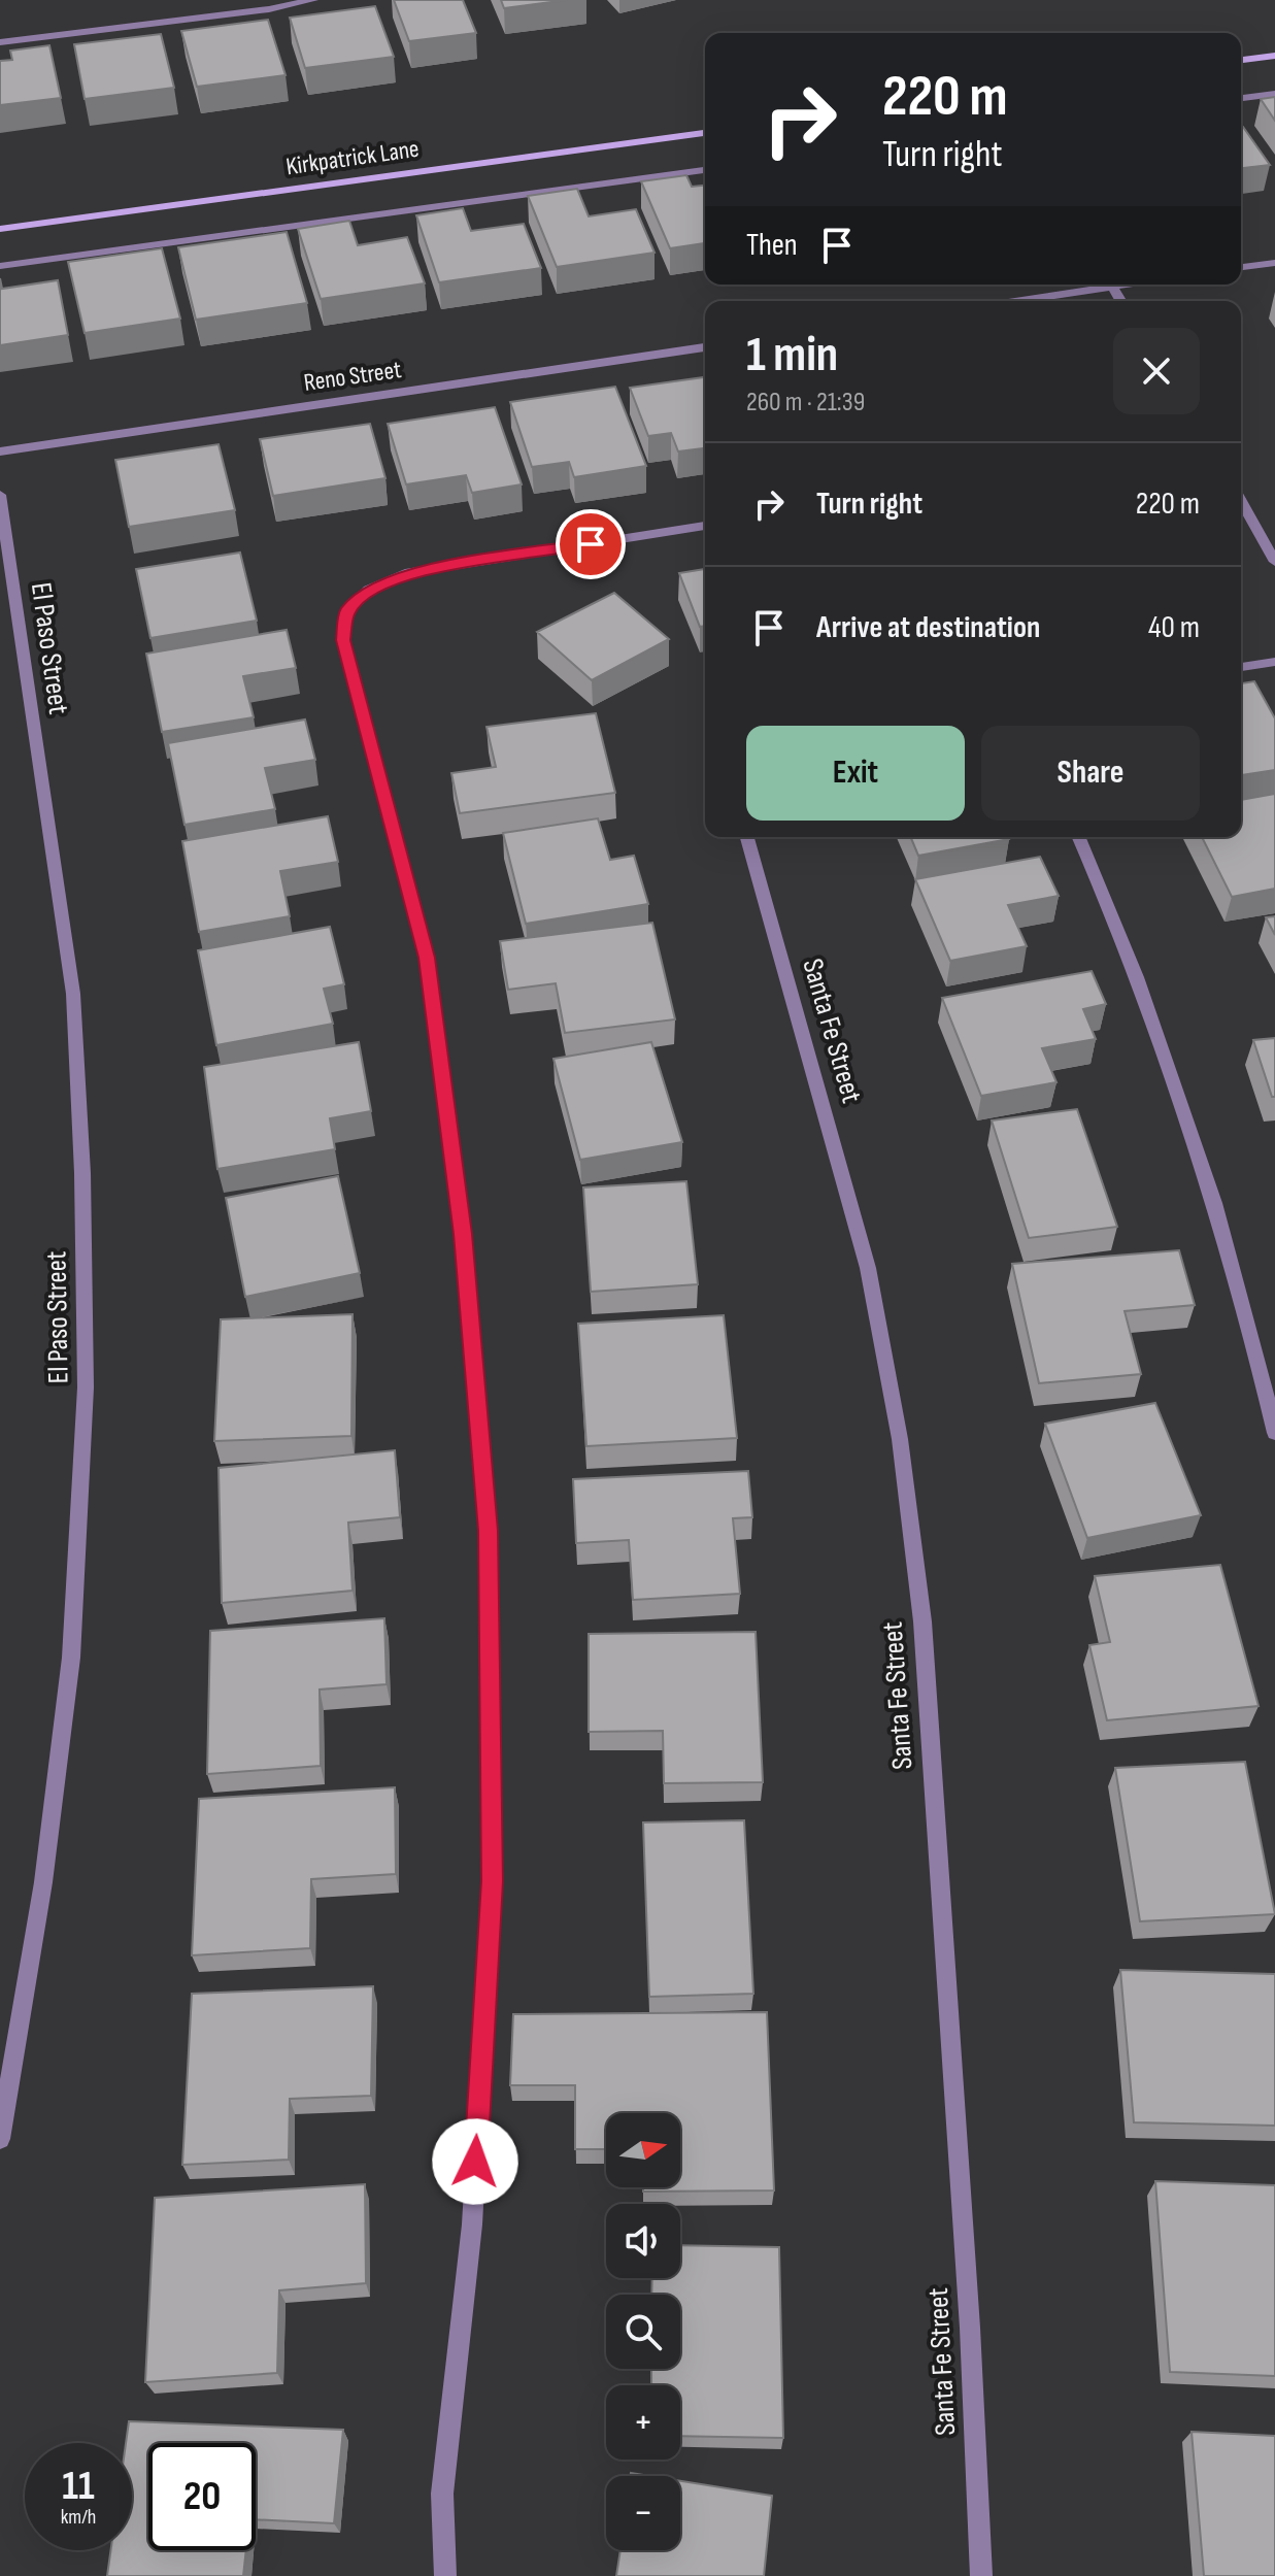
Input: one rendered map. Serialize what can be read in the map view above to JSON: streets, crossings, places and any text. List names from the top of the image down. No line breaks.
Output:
{"streets":{"street":["Kirkpatrick Lane","Reno Street","El Paso Street","Santa Fe Street"]},"north":"right","page":{"turn":["220 m","Turn right"],"then":"Then","heading":["1 min","260 m · 21:39"],"list":[{"name":"Turn right","value":"220 m"},{"name":"Arrive at destination","value":"40 m"}],"buttons":["Exit","Share"],"map_buttons":["+","−"],"speed":"11 km/h","limit":"20"}}
